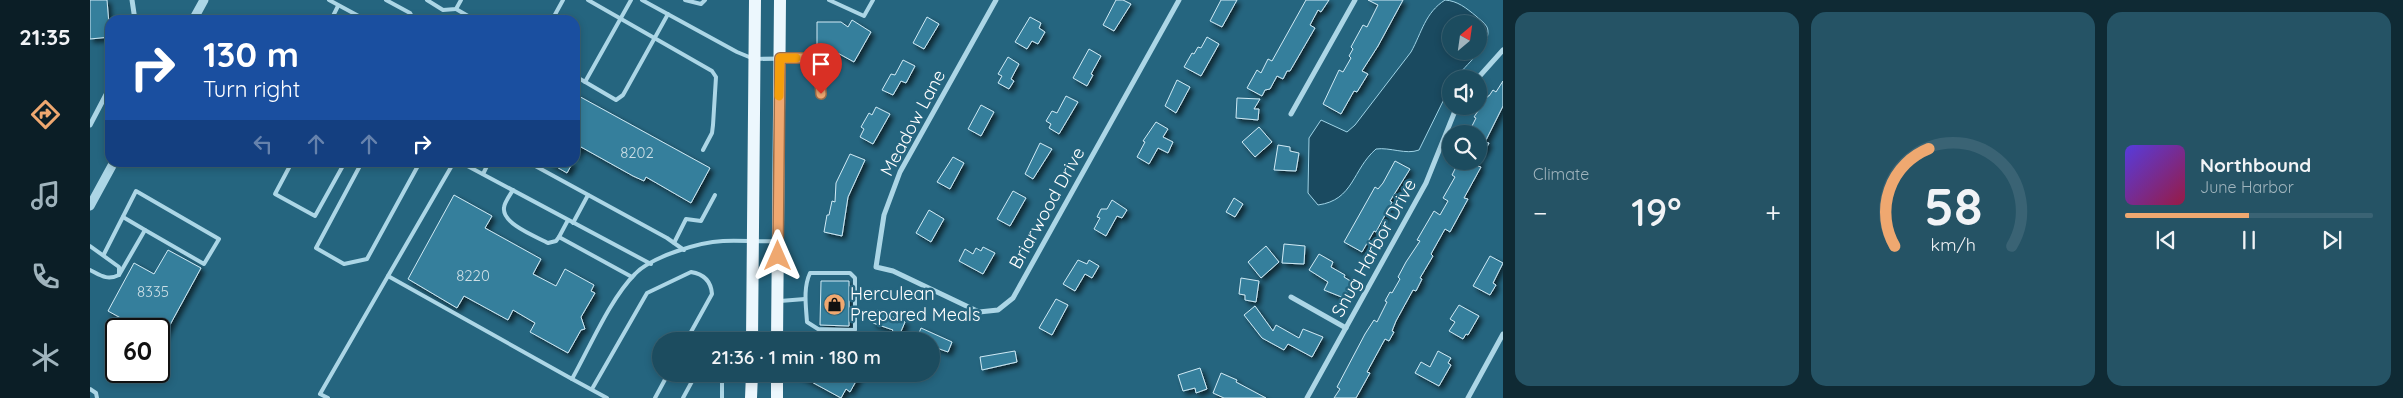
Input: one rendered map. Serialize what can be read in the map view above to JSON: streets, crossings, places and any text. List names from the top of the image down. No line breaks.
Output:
{"streets":{"street":["Meadow Lane","Briarwood Drive","Snug Harbor Drive"]},"crossings":[["Meadow Lane","Briarwood Drive"]],"places":{"shop":["Herculean Prepared Meals"]},"house_numbers":["8202","8220","8335"],"north":"top right","page":{"tabs":"21:35","tile":"Climate","turn":["130 m","Turn right"],"song":["Northbound","June Harbor"],"heat":["−","19°","+"],"limit":"60","trip":"21:36 · 1 min · 180 m","gauge":["58","km/h"]}}
